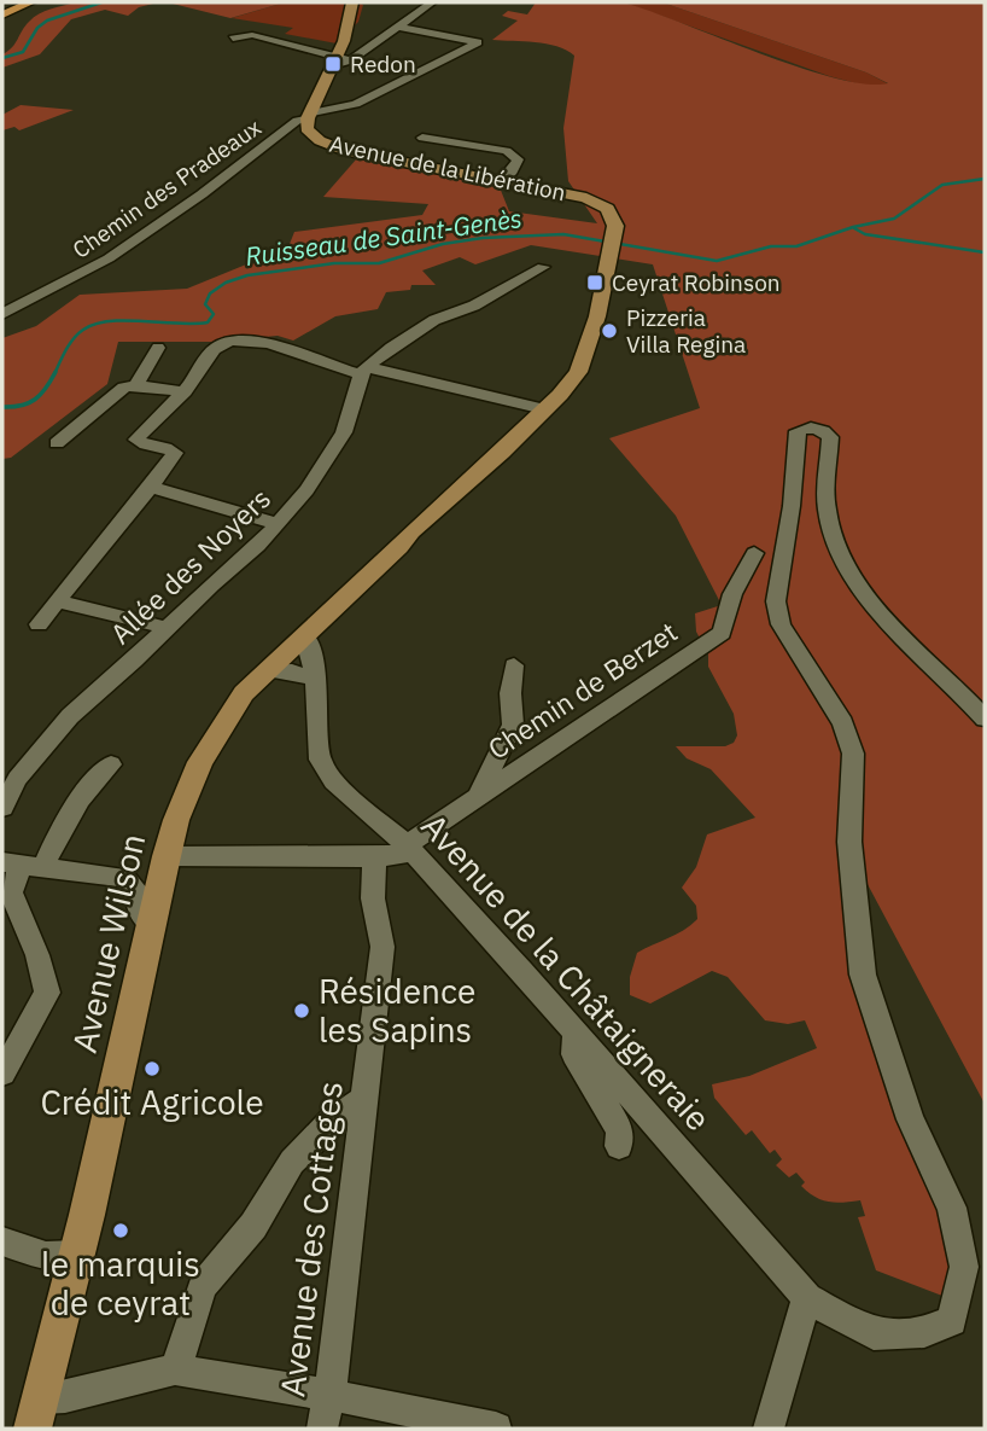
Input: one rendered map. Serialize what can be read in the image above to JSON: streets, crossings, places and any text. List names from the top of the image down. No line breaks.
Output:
{"streets":{"main road":["Avenue de la Libération","Avenue Wilson"],"street":["Chemin des Pradeaux","Allée des Noyers","Chemin de Berzet","Avenue de la Châtaigneraie","Avenue des Cottages"]},"crossings":[["Avenue de la Libération","Chemin des Pradeaux"],["Avenue de la Libération","Avenue Wilson"],["Avenue de la Libération","Avenue de la Châtaigneraie"],["Chemin de Berzet","Avenue Wilson"],["Chemin de Berzet","Avenue de la Châtaigneraie"],["Chemin de Berzet","Avenue des Cottages"],["Avenue Wilson","Avenue de la Châtaigneraie"]],"water":["Ruisseau de Saint-Genès"],"places":{"transit":["Redon","Ceyrat Robinson"],"other":["Pizzeria Villa Regina","Résidence les Sapins","Crédit Agricole","le marquis de ceyrat"]}}
